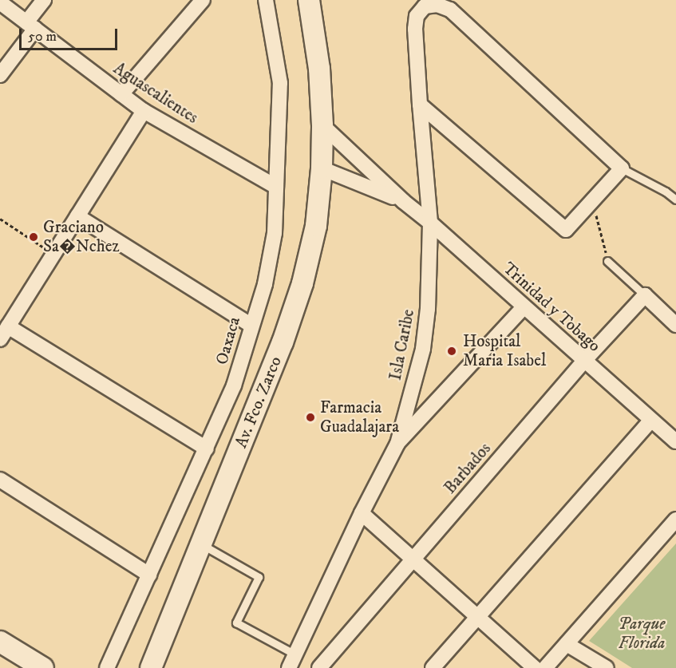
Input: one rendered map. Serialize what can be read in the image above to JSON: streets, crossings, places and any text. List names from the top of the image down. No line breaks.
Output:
{"streets":{"main road":["Av. Fco. Zarco"],"street":["Aguascalientes","Trinidad y Tobago","Oaxaca","Isla Caribe","Barbados"]},"crossings":[["Aguascalientes","Oaxaca"],["Trinidad y Tobago","Isla Caribe"],["Trinidad y Tobago","Av. Fco. Zarco"],["Trinidad y Tobago","Barbados"]],"parks":["Parque Florida"],"places":["Graciano Sa�Nchez","Hospital Maria Isabel","Farmacia Guadalajara"],"scale_bar":"50 m"}
